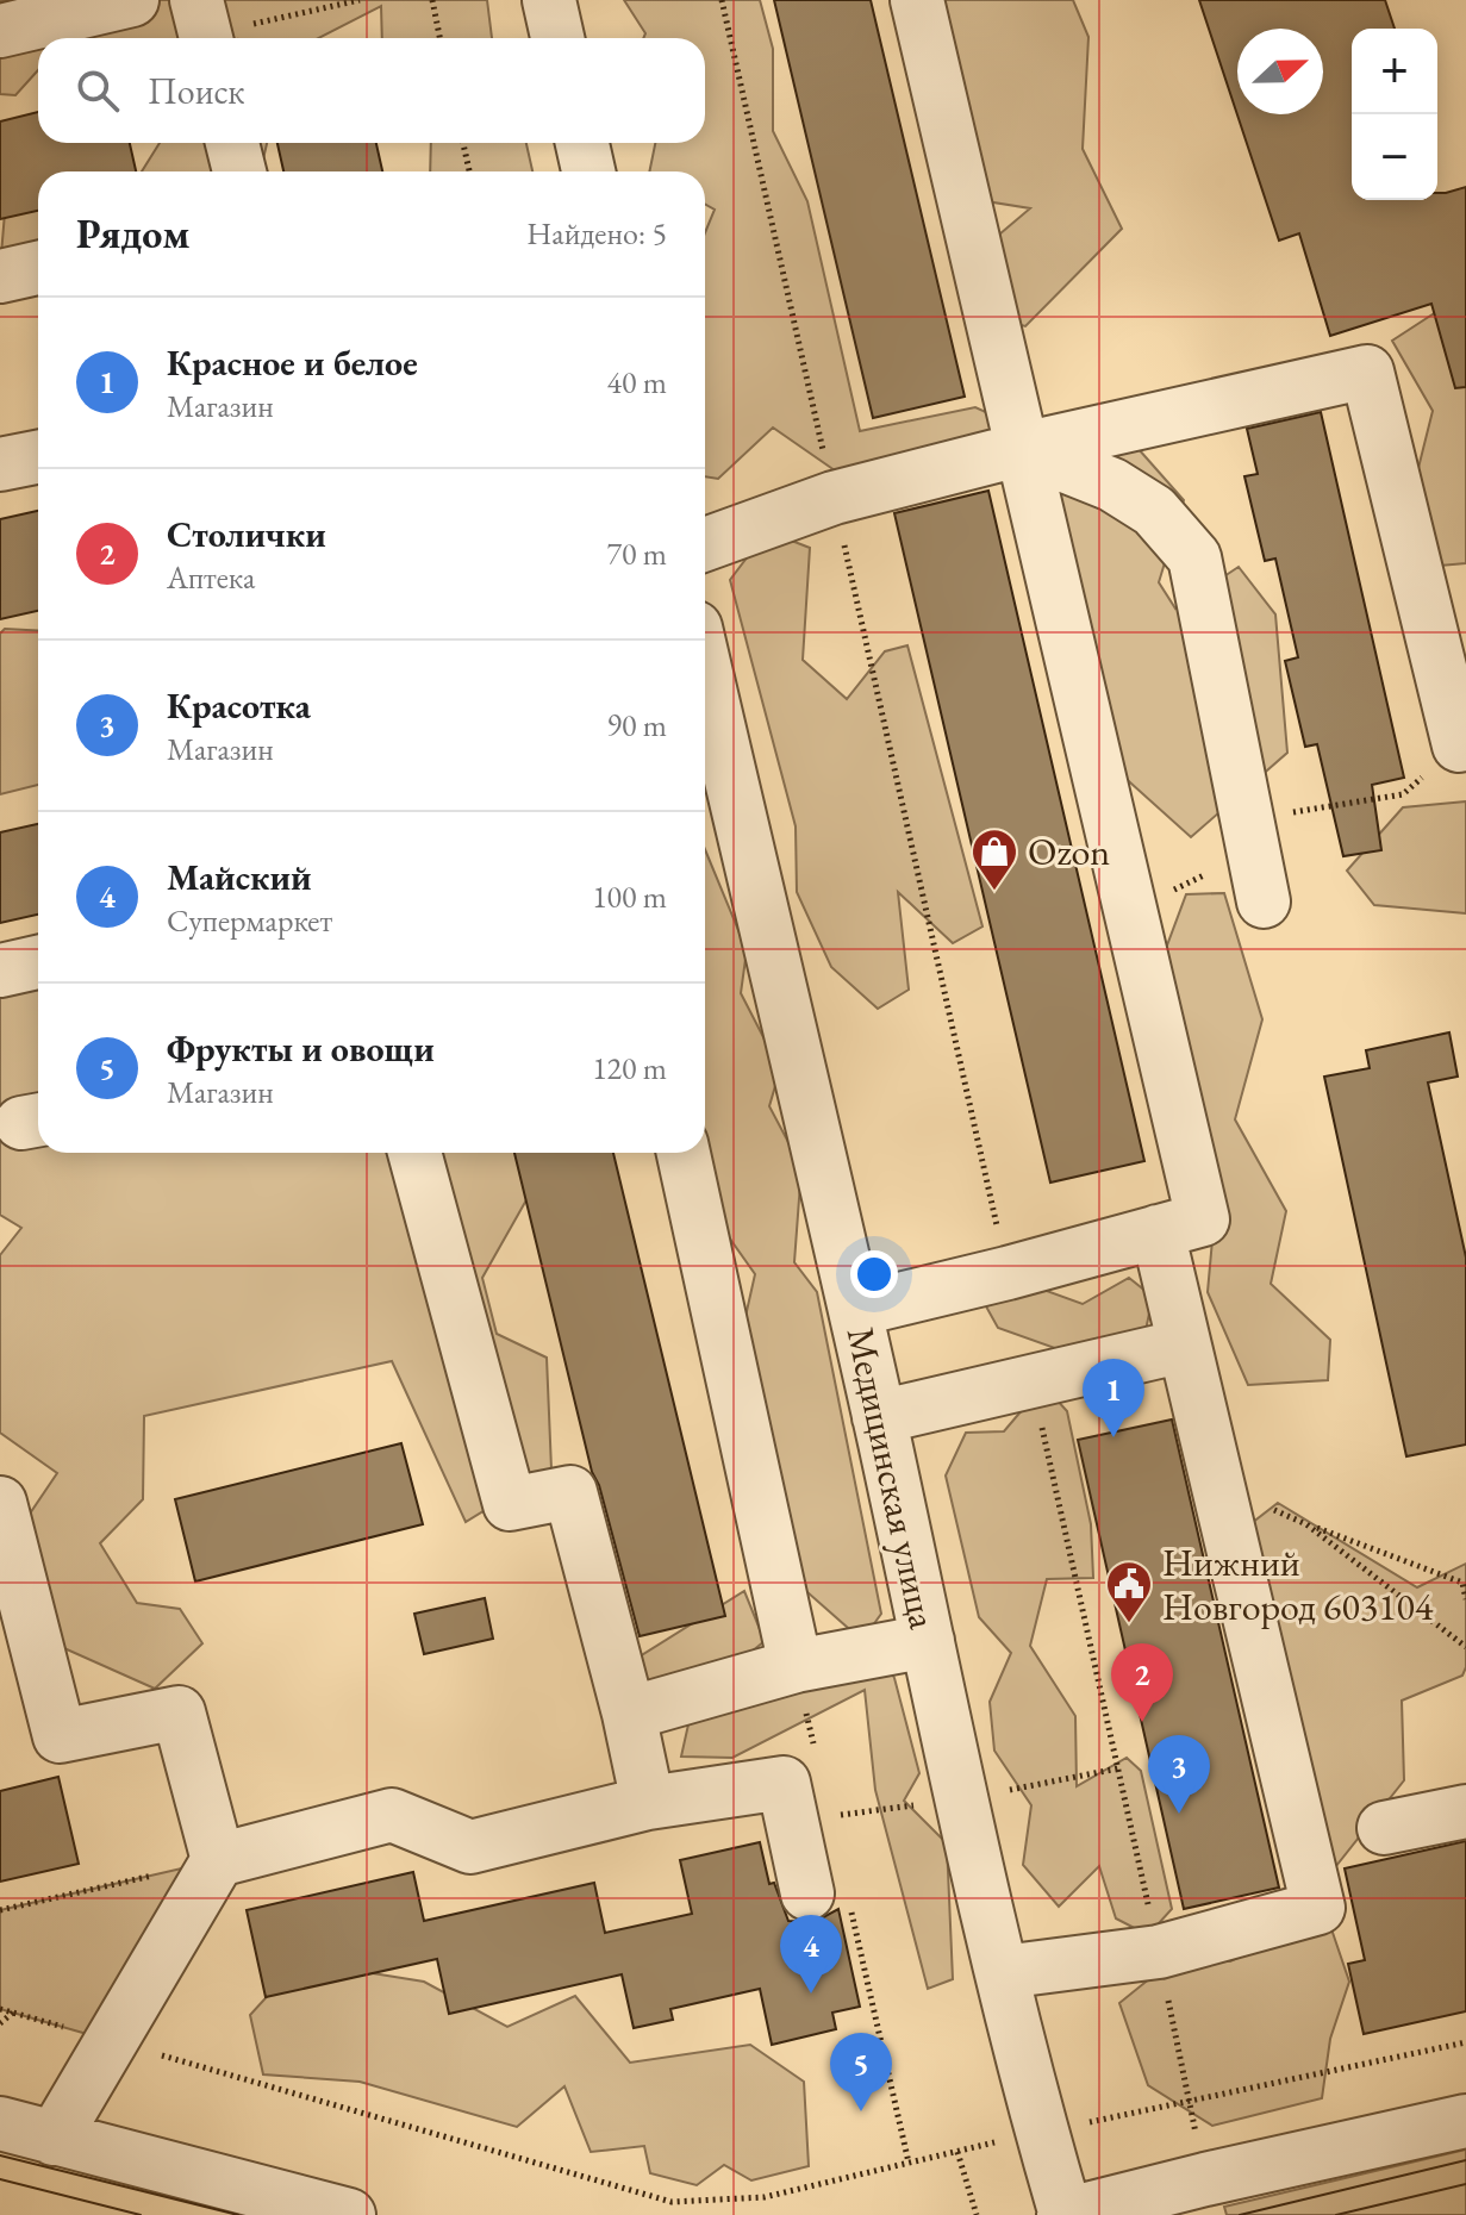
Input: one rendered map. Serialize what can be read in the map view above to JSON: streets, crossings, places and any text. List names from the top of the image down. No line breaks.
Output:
{"streets":{"street":["Медицинская улица"]},"places":{"shop":["Ozon"],"public building":["Нижний Новгород 603104"]},"north":"right","page":{"map_buttons":["+","−"],"search":"Поиск","heading":["Рядом","Найдено: 5"],"list":[{"mark":"1","name":"Красное и белое","note":"Магазин","value":"40 m"},{"mark":"2","name":"Столички","note":"Аптека","value":"70 m"},{"mark":"3","name":"Красотка","note":"Магазин","value":"90 m"},{"mark":"4","name":"Майский","note":"Супермаркет","value":"100 m"},{"mark":"5","name":"Фрукты и овощи","note":"Магазин","value":"120 m"}],"pins":["1","2","3","4","5"]}}
